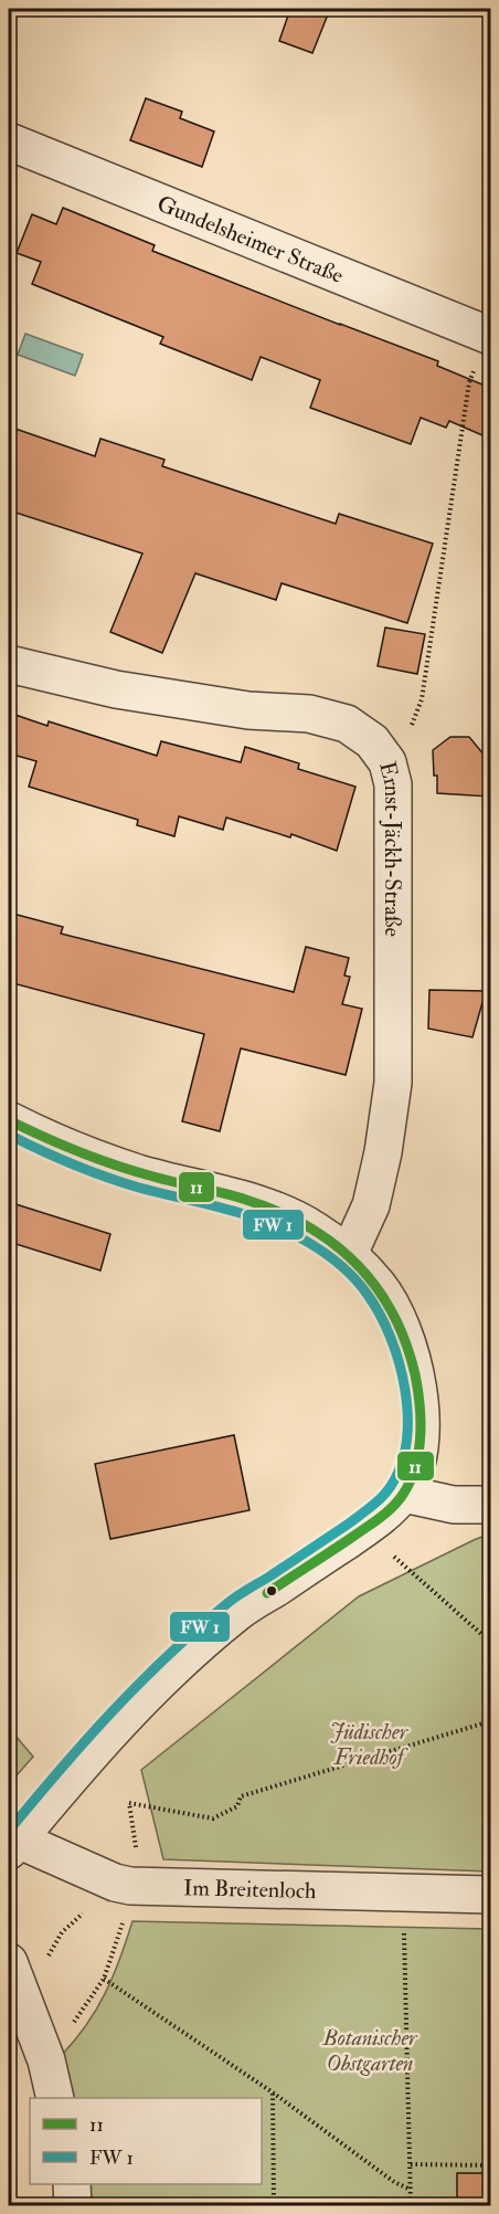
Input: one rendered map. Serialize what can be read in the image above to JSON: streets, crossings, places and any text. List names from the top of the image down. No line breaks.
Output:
{"streets":{"street":["Gundelsheimer Straße","Ernst-Jäckh-Straße","Im Breitenloch"]},"parks":["Jüdischer Friedhof","Botanischer Obstgarten"],"lines":["transit line 11"],"legend":["11","FW 1"]}
